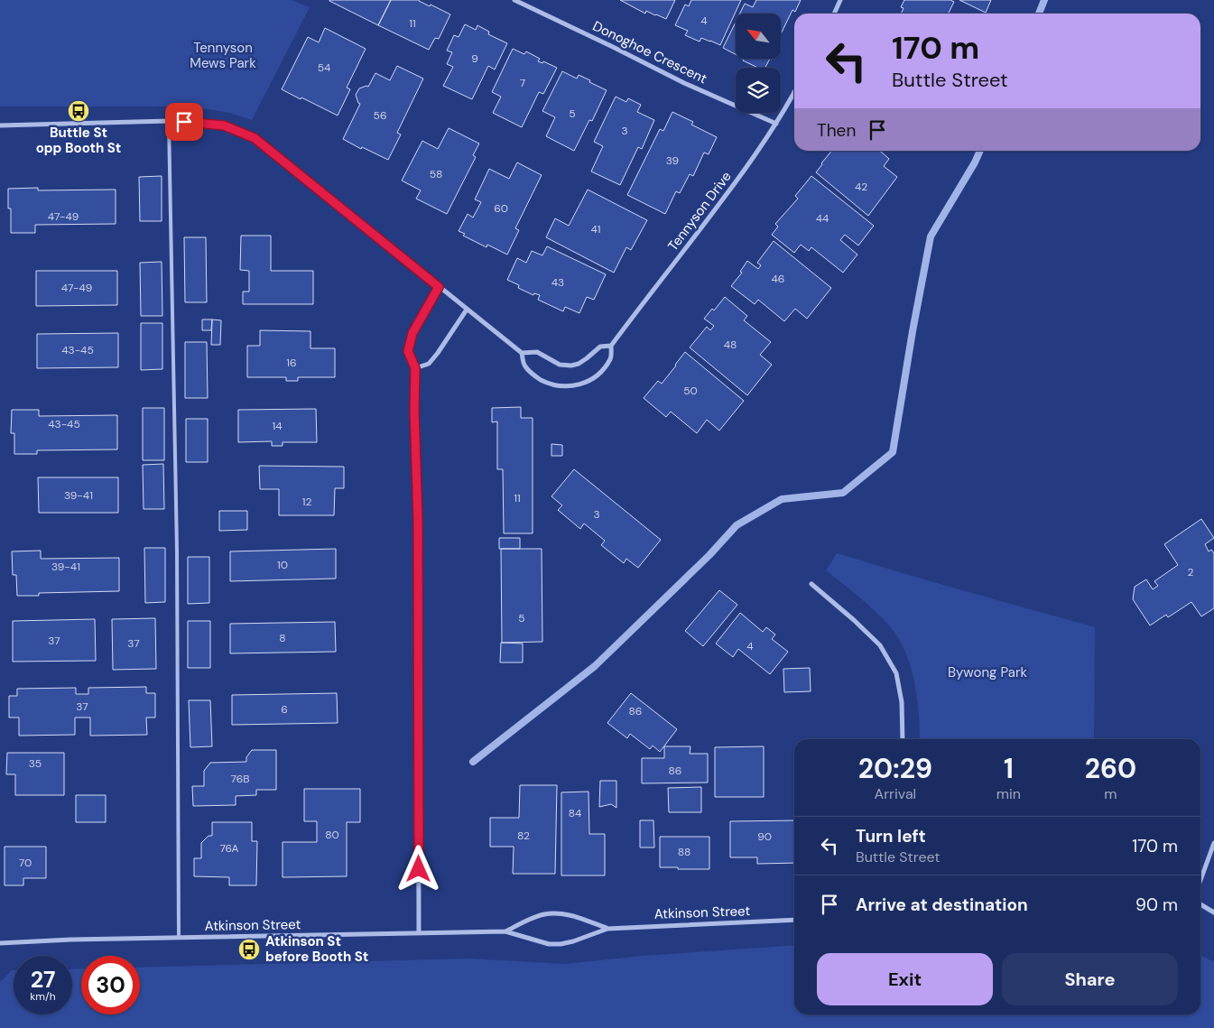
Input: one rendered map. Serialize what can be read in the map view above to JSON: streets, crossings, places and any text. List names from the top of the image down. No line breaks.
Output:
{"streets":{"street":["Donoghoe Crescent","Tennyson Drive","Atkinson Street"]},"crossings":[["Donoghoe Crescent","Tennyson Drive"]],"parks":["Tennyson Mews Park","Bywong Park"],"places":{"bus stop":["Buttle St opp Booth St","Atkinson St before Booth St"]},"house_numbers":["4","11","9","54","7","5","56","3","39","58","42","60","47-49","44","41","46","43","47-49","48","43-45","16","50","43-45","14","39-41","11","12","3","10","39-41","2","5","8","37","37","4","37","6","86","35","86","76B","84","80","82","90","76A","88","70"],"north":"top left","page":{"turn":["170 m","Buttle Street"],"then":"Then","eta":["20:29","Arrival","1","min","260","m"],"list":[{"name":"Turn left","note":"Buttle Street","value":"170 m"},{"name":"Arrive at destination","value":"90 m"}],"buttons":["Exit","Share"],"speed":"27 km/h","limit":"30"}}
